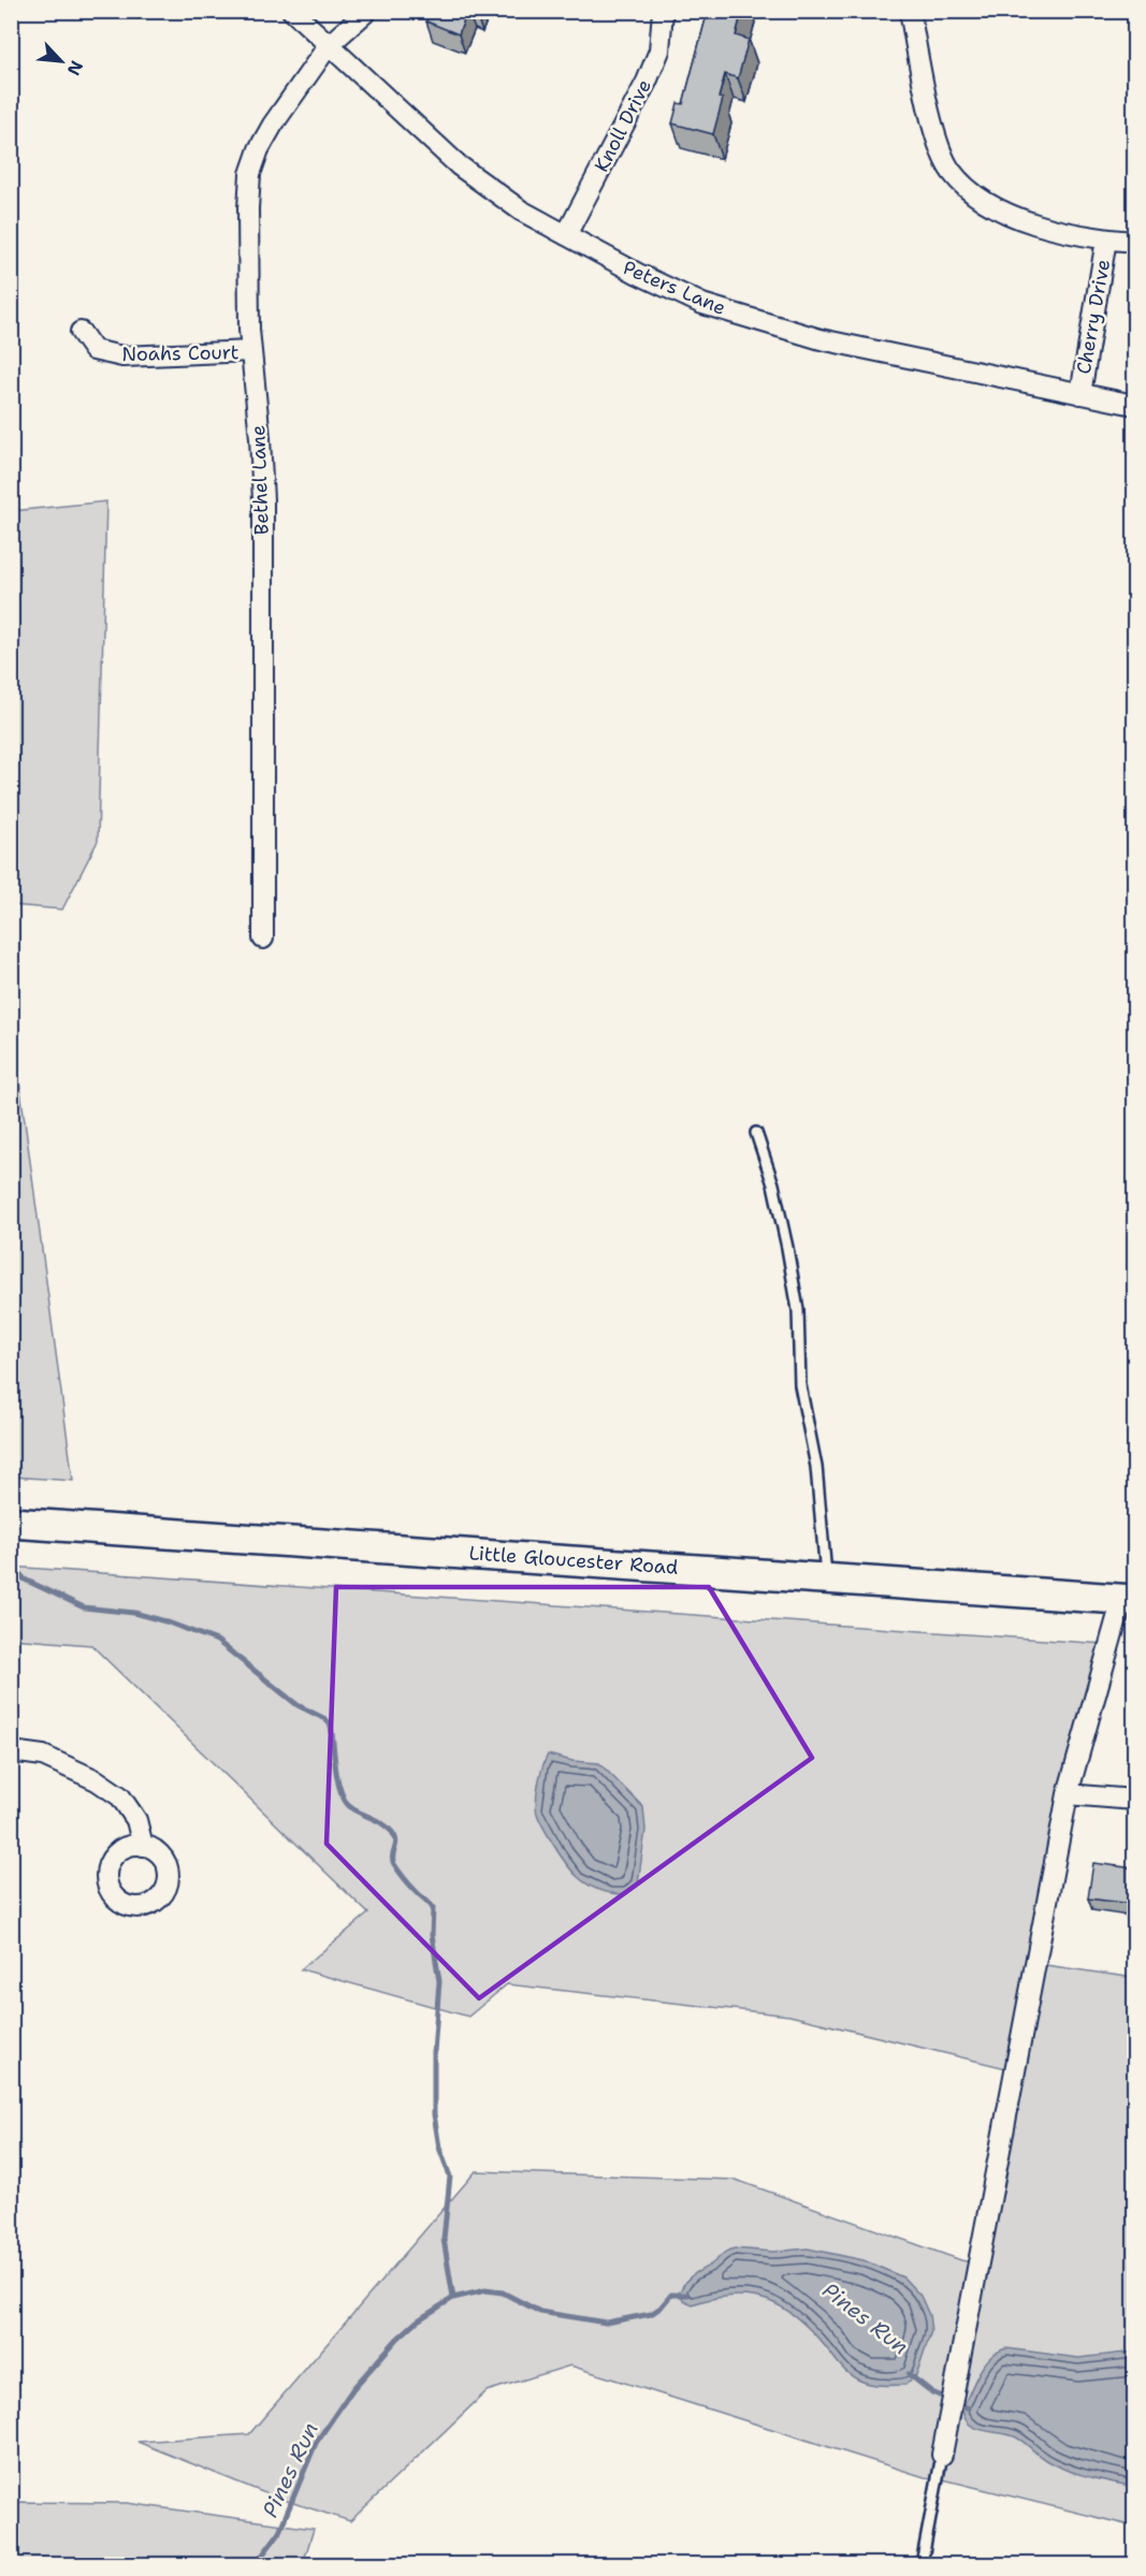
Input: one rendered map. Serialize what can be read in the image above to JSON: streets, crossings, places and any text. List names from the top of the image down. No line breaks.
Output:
{"streets":{"street":["Knoll Drive","Peters Lane","Cherry Drive","Noahs Court","Bethel Lane","Little Gloucester Road"]},"crossings":[["Knoll Drive","Peters Lane"],["Peters Lane","Cherry Drive"],["Peters Lane","Bethel Lane"],["Noahs Court","Bethel Lane"]],"water":["Pines Run"],"north":"bottom right"}
